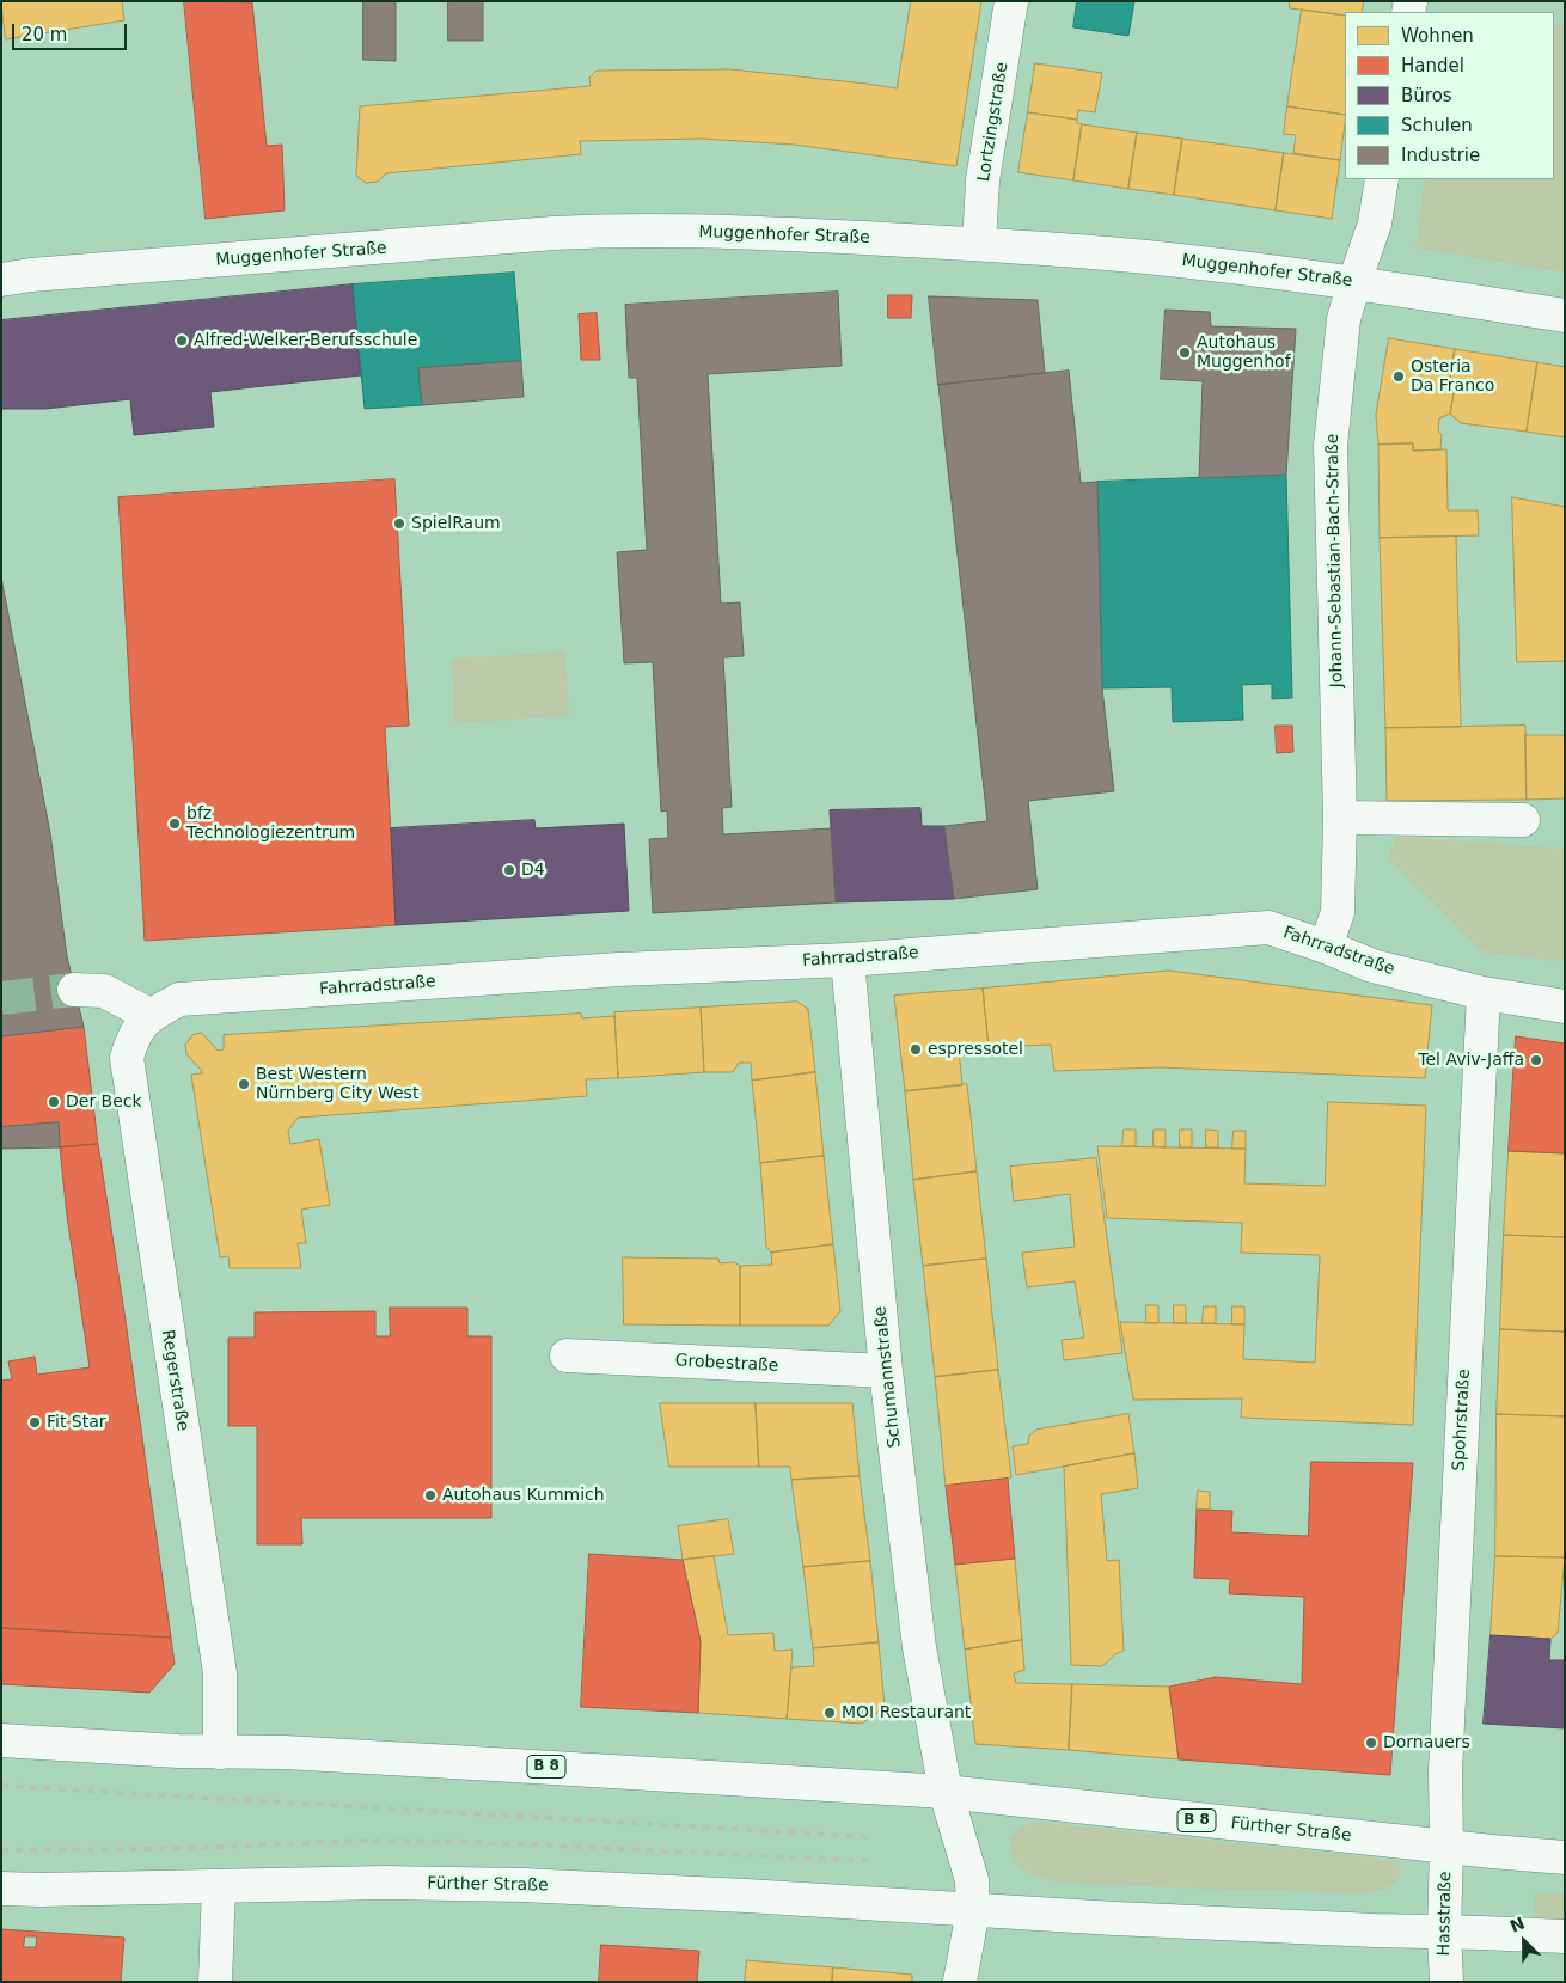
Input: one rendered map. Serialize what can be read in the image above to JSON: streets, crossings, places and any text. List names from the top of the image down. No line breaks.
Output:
{"streets":{"street":["Lortzingstraße","Muggenhofer Straße","Johann-Sebastian-Bach-Straße","Fahrradstraße","Grobestraße","Schumannstraße","Regerstraße","Spohrstraße","B 8","Fürther Straße","Hasstraße"]},"crossings":[["Lortzingstraße","Muggenhofer Straße"],["Muggenhofer Straße","Johann-Sebastian-Bach-Straße"],["Johann-Sebastian-Bach-Straße","Fahrradstraße"],["Fahrradstraße","Schumannstraße"],["Fahrradstraße","Regerstraße"],["Fahrradstraße","Spohrstraße"],["Grobestraße","Schumannstraße"],["Schumannstraße","Fürther Straße"],["Regerstraße","Fürther Straße"],["Spohrstraße","Fürther Straße"],["Spohrstraße","Hasstraße"],["Fürther Straße","Hasstraße"]],"places":["Alfred-Welker-Berufsschule","Autohaus Muggenhof","Osteria Da Franco","SpielRaum","bfz Technologiezentrum","D4","espressotel","Tel Aviv-Jaffa","Best Western Nürnberg City West","Der Beck","Fit Star","Autohaus Kummich","MOI Restaurant","Dornauers"],"legend":["Wohnen","Handel","Büros","Schulen","Industrie"],"scale_bar":"20 m","north":"top left"}
